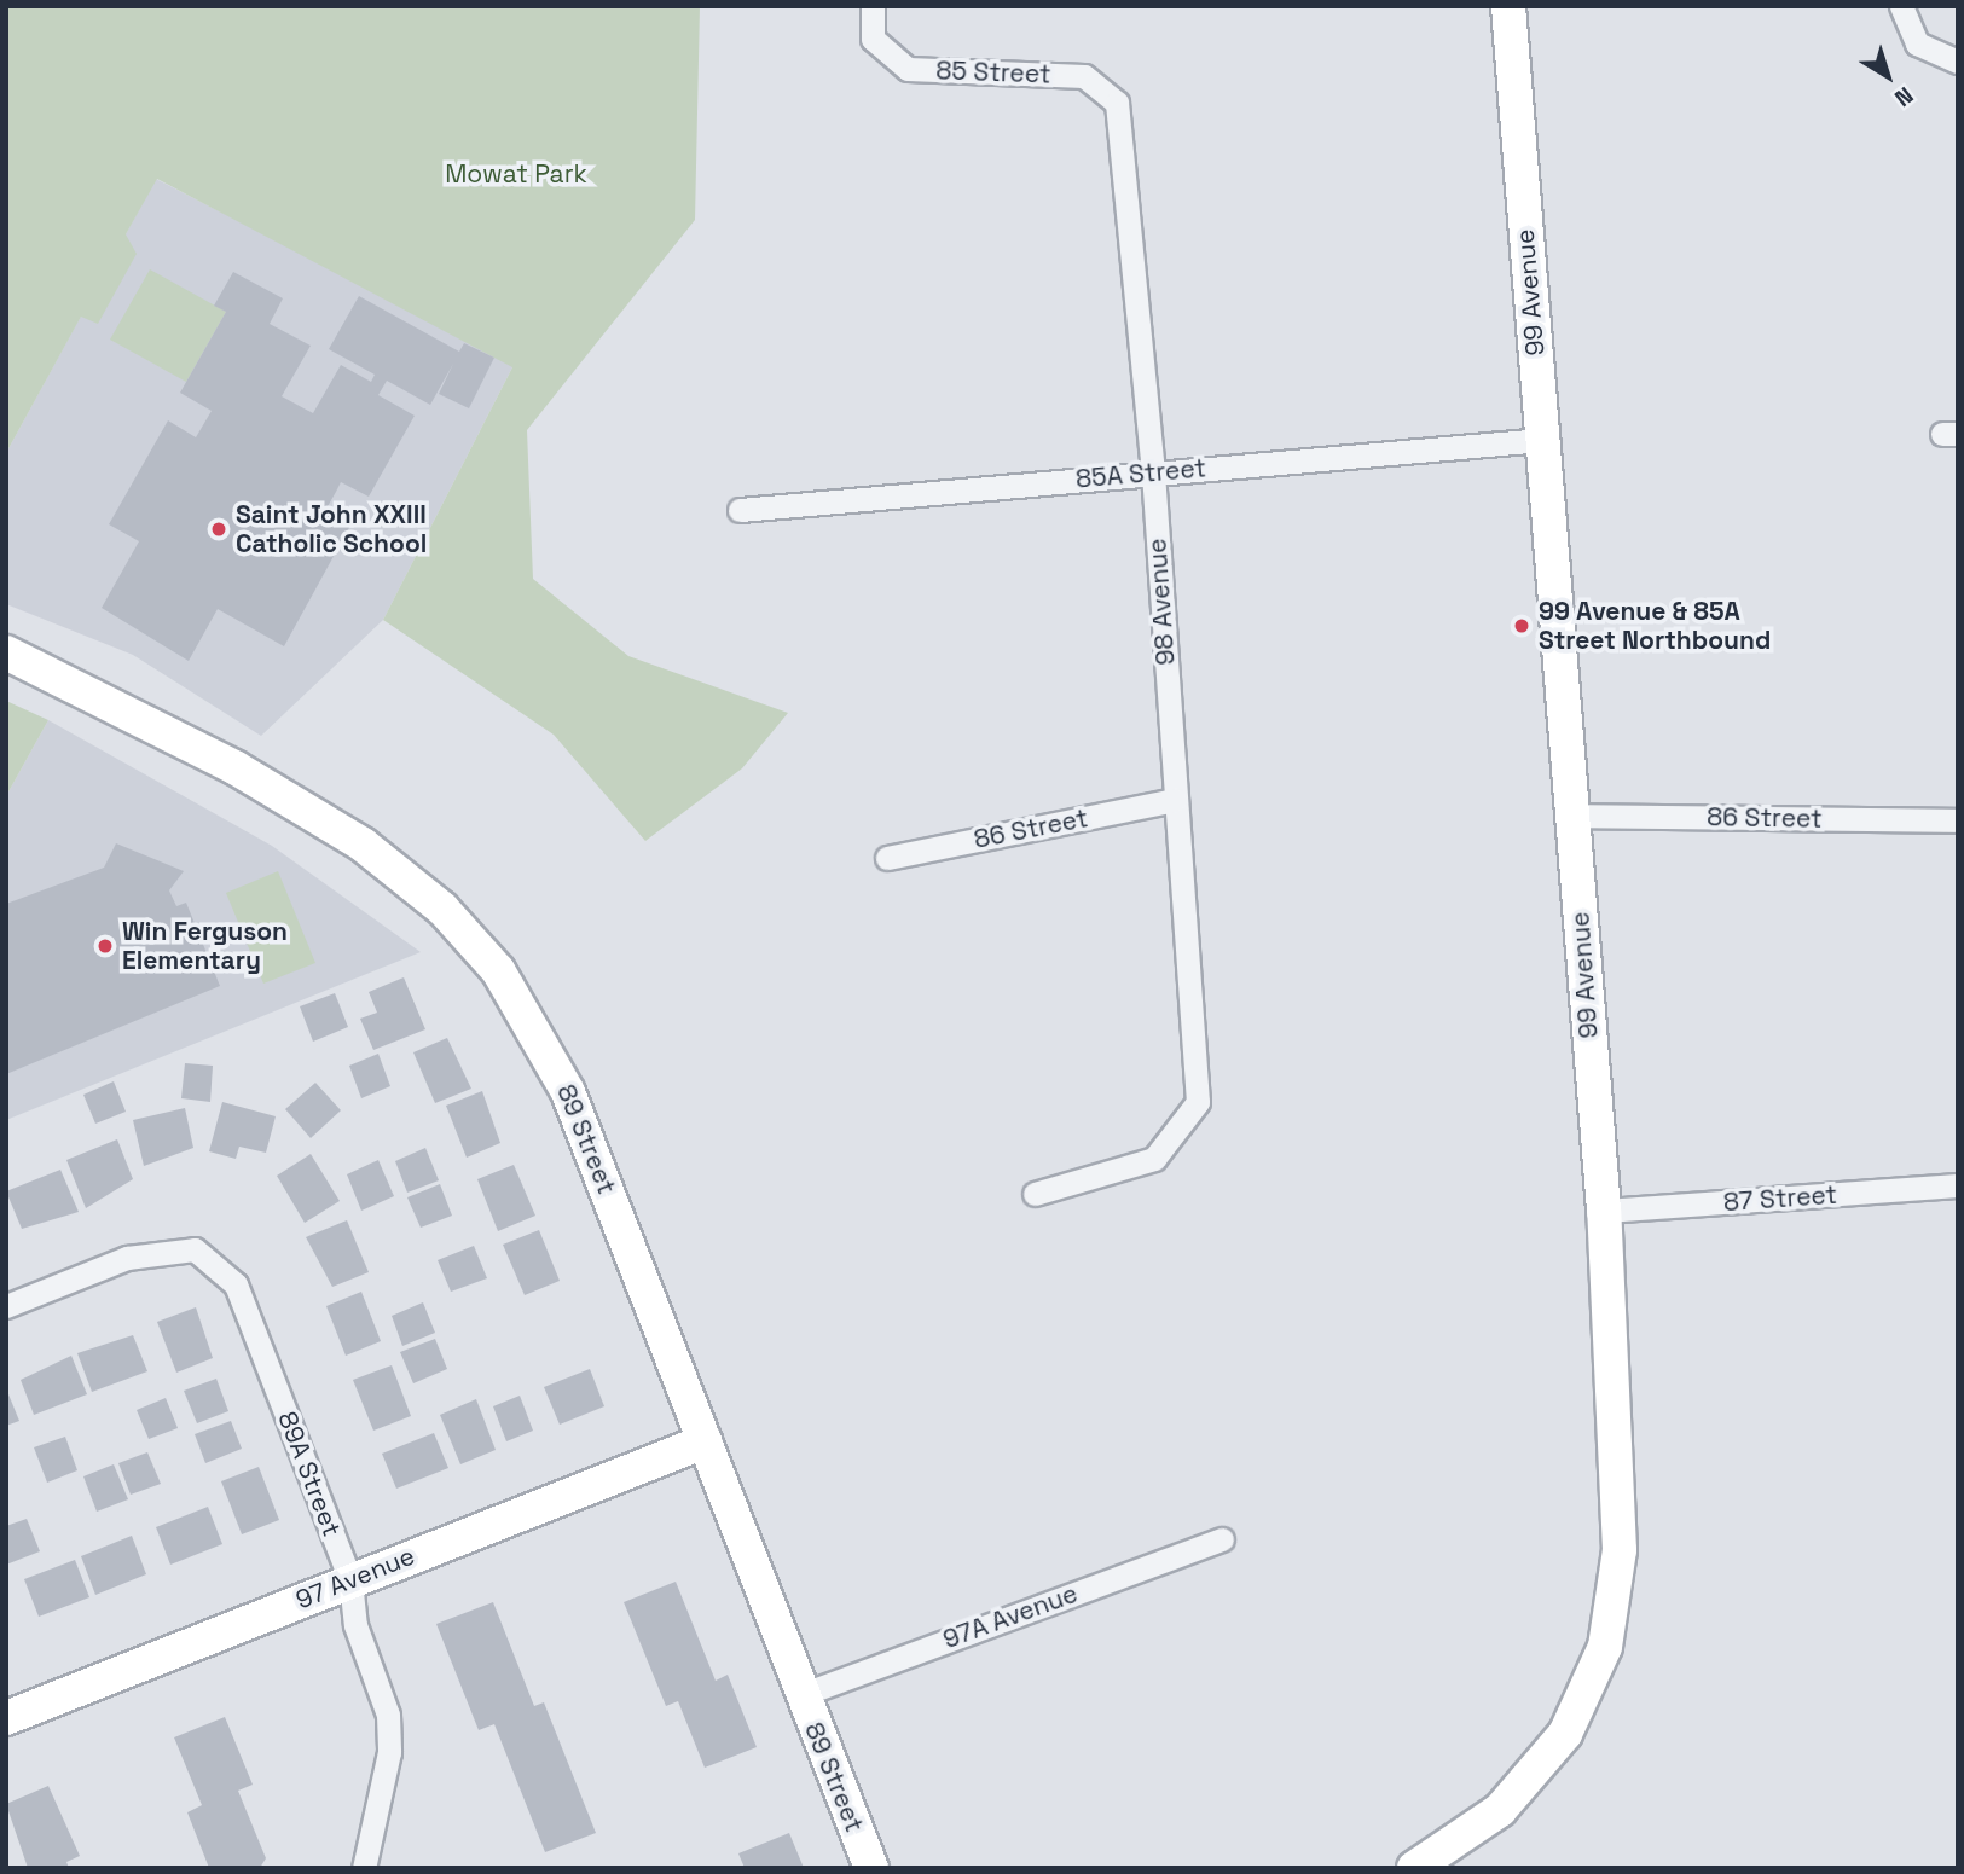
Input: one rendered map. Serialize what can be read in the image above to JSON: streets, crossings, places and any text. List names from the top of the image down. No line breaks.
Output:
{"streets":{"street":["85 Street","99 Avenue","85A Street","98 Avenue","86 Street","89 Street","87 Street","89A Street","97 Avenue","97A Avenue"]},"crossings":[["85 Street","98 Avenue"],["99 Avenue","85A Street"],["99 Avenue","86 Street"],["99 Avenue","87 Street"],["85A Street","98 Avenue"],["98 Avenue","86 Street"],["89 Street","97 Avenue"],["89 Street","97A Avenue"],["89A Street","97 Avenue"]],"parks":["Mowat Park"],"places":["Saint John XXIII Catholic School","99 Avenue & 85A Street Northbound","Win Ferguson Elementary"],"north":"bottom right"}
